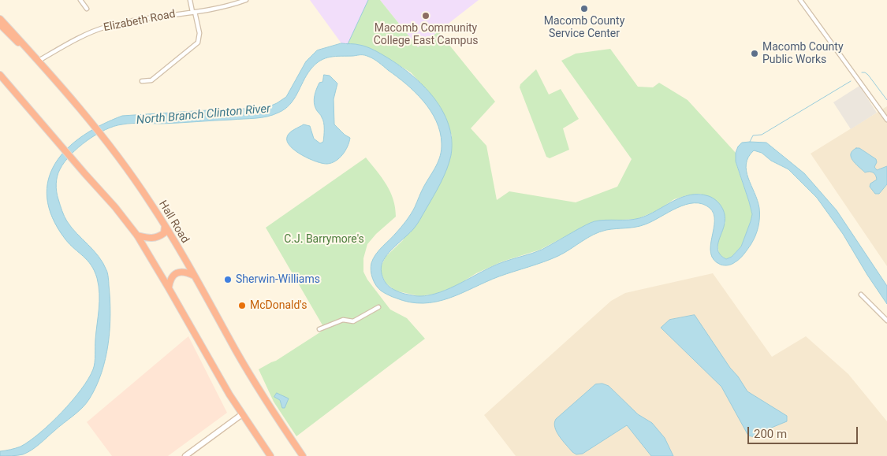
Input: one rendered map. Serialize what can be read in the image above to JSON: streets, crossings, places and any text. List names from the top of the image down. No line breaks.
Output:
{"streets":{"highway":["Hall Road"],"street":["Elizabeth Road"]},"crossings":[["Elizabeth Road","Hall Road"]],"water":["North Branch Clinton River"],"parks":["C.J. Barrymore's"],"places":["Macomb County Service Center","Macomb Community College East Campus","Macomb County Public Works","Sherwin-Williams","McDonald's"],"scale_bar":"200 m"}
